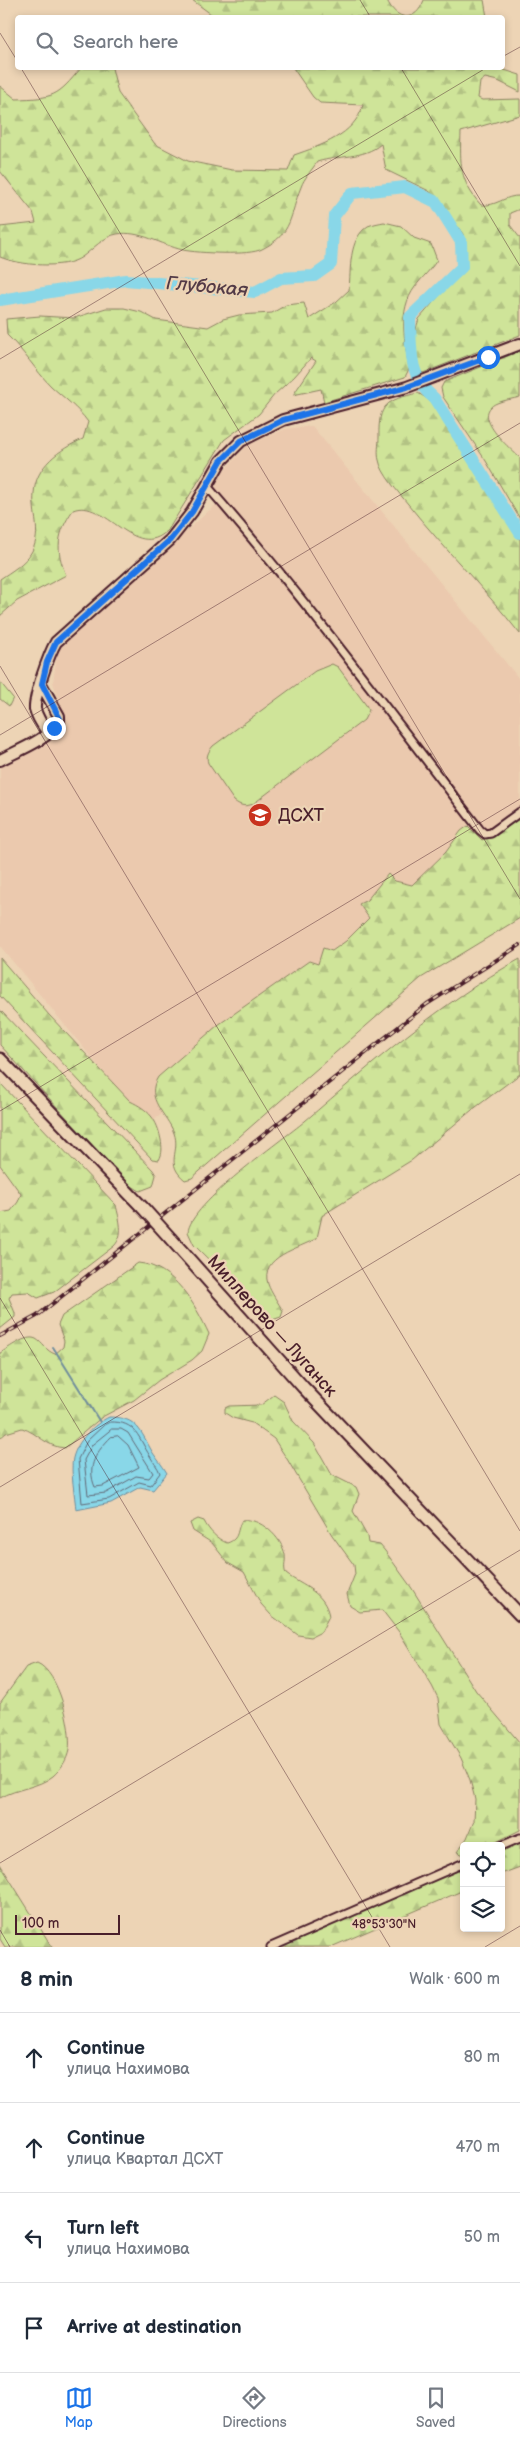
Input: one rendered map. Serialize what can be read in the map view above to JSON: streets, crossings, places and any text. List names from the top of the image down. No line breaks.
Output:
{"streets":{"main road":["Миллерово — Луганск"]},"water":["Глубокая"],"places":{"school or university":["ДСХТ"]},"scale_bar":"100 m","page":{"search":"Search here","scale":"100 m","heading":["8 min","Walk · 600 m"],"list":[["Continue","улица Нахимова","80 m"],["Continue","улица Квартал ДСХТ","470 m"],["Turn left","улица Нахимова","50 m"],"Arrive at destination"],"nav":["Map","Directions","Saved"]},"coordinates":["48°53'30\"N"]}
